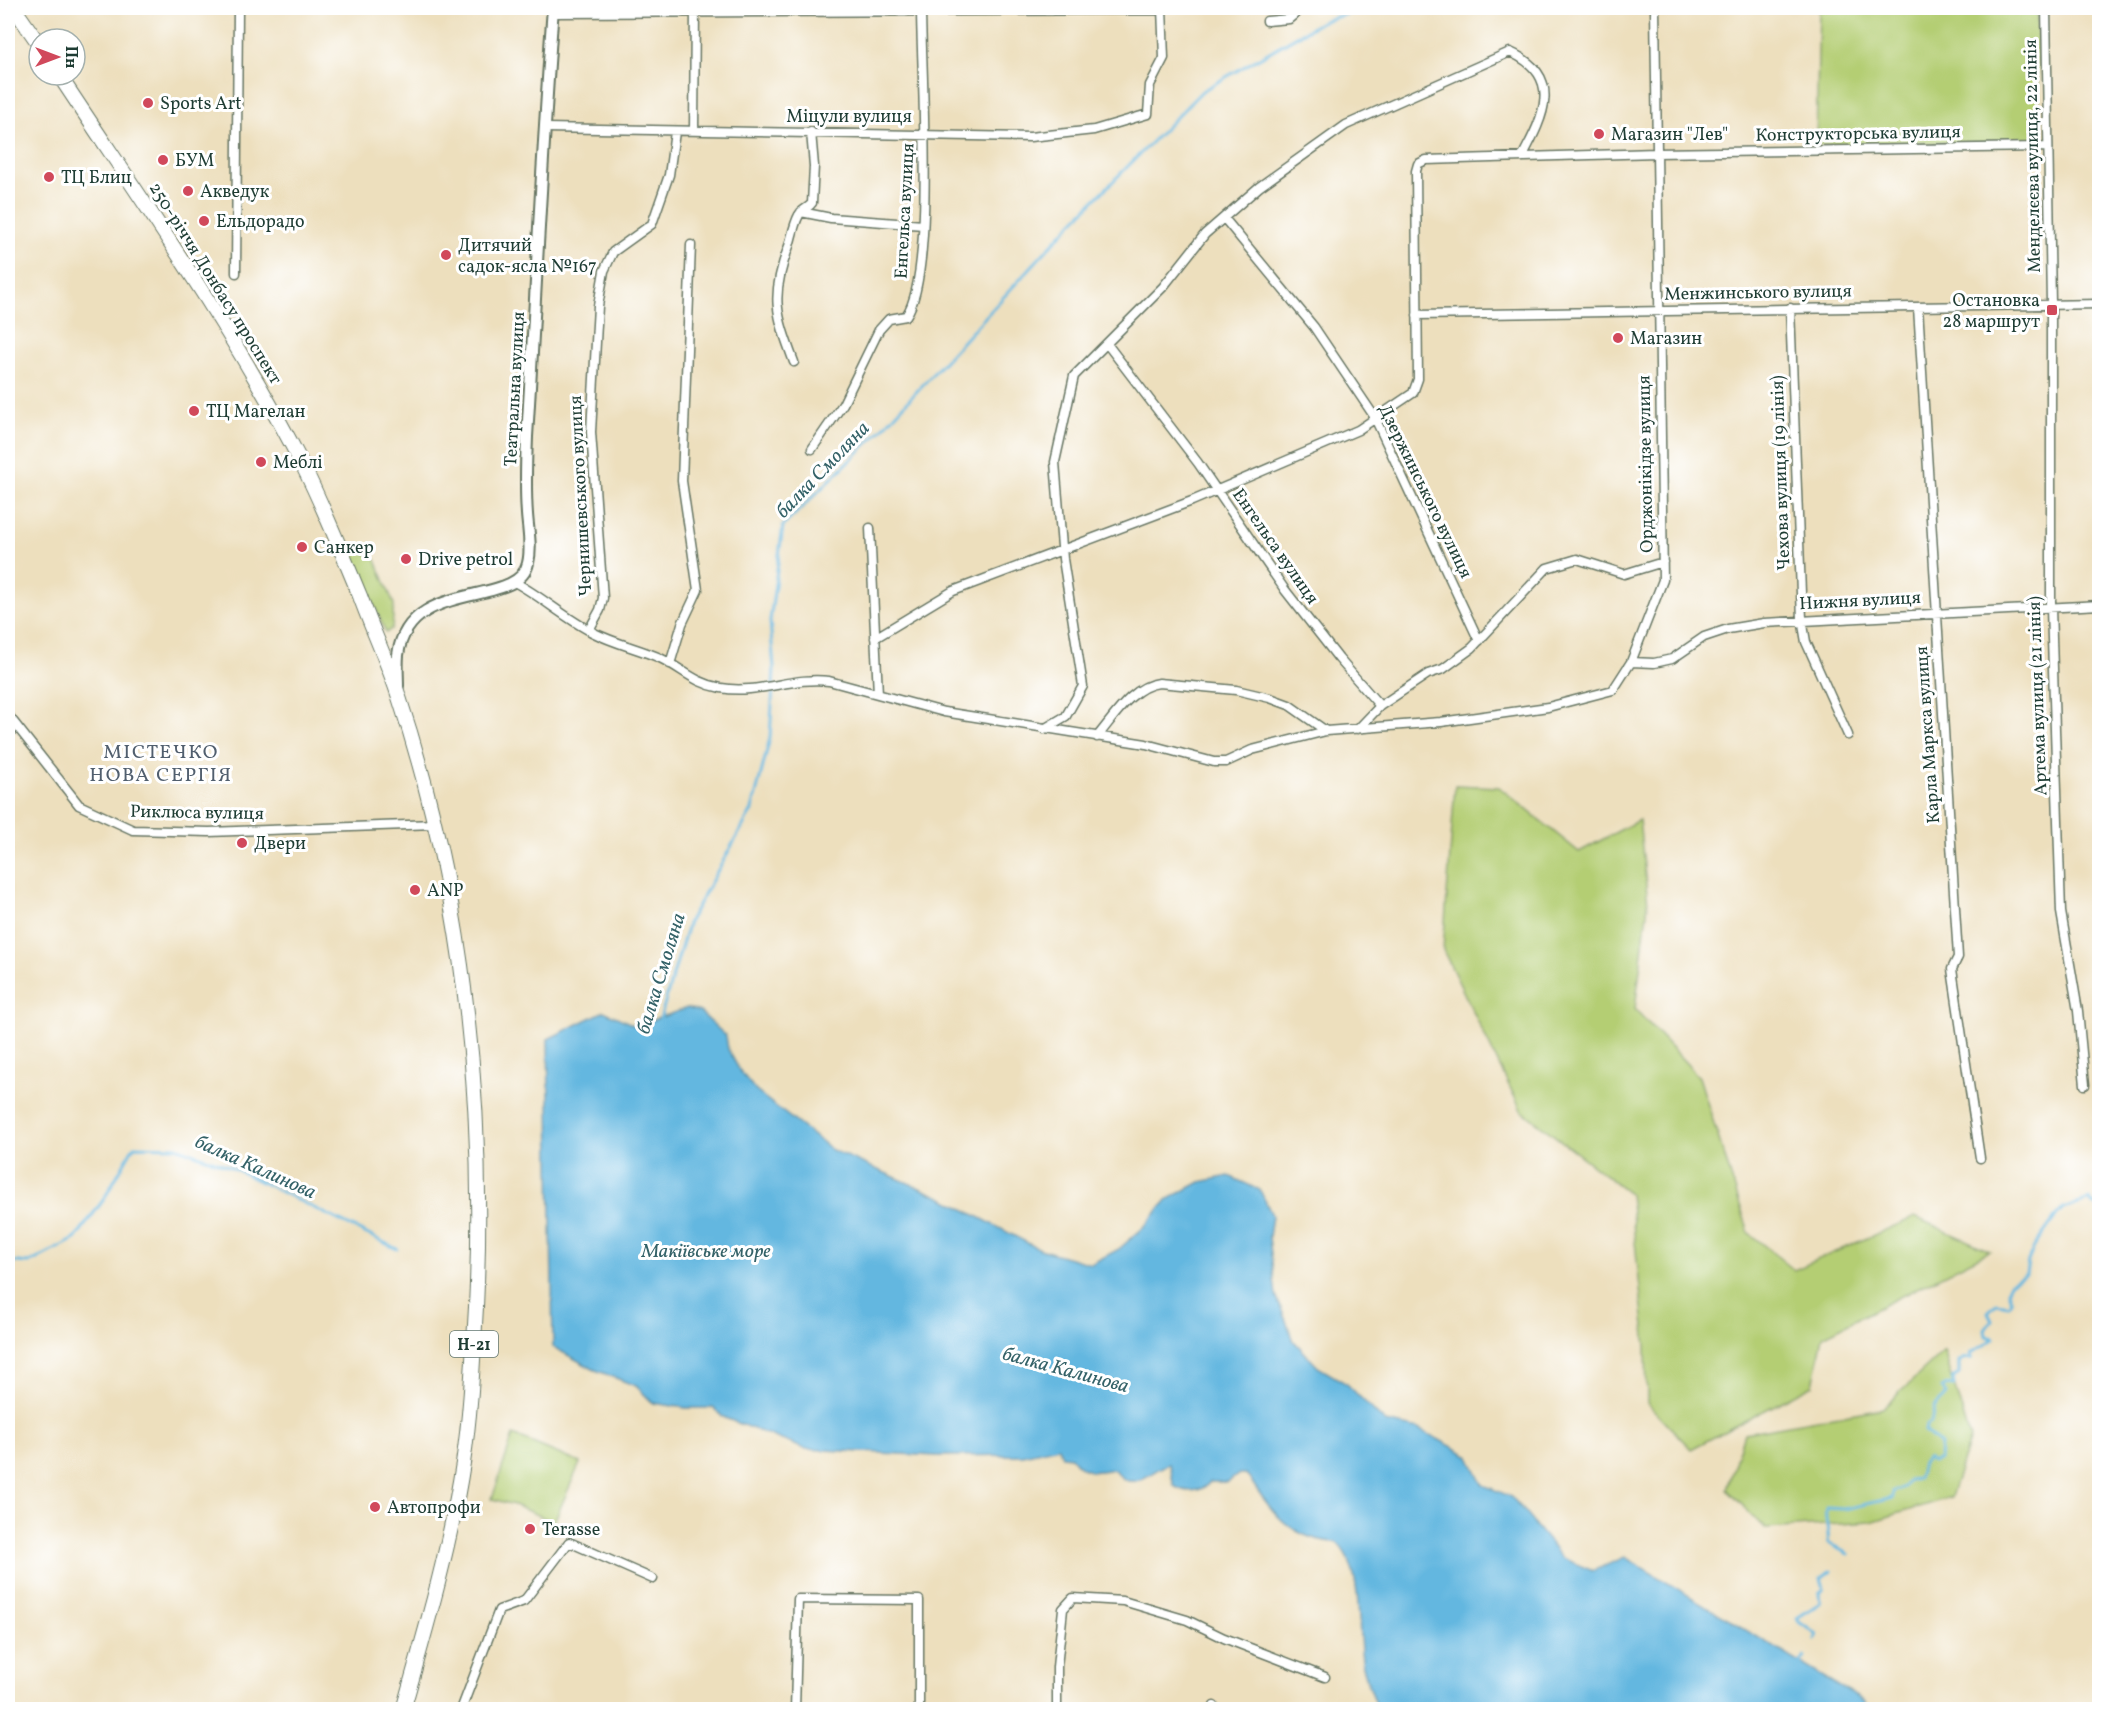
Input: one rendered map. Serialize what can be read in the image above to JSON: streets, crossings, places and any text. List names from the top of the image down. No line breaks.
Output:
{"streets":{"main road":["250-річчя Донбасу проспект","Н-21"],"street":["Міцули вулиця","Конструкторська вулиця","Менделєєва вулиця, 22 лінія","Енгельса вулиця","Менжинського вулиця","Театральна вулиця","Орджонікідзе вулиця","Чехова вулиця (19 лiнiя)","Дзержинського вулиця","Чернишевського вулиця","Нижня вулиця","Артема вулиця (21 лiнiя)","Карла Маркса вулиця","Риклюса вулиця"]},"crossings":[["Міцули вулиця","Енгельса вулиця"],["Міцули вулиця","Театральна вулиця"],["Міцули вулиця","Чернишевського вулиця"],["Конструкторська вулиця","Менделєєва вулиця, 22 лінія"],["Конструкторська вулиця","Менжинського вулиця"],["Конструкторська вулиця","Орджонікідзе вулиця"],["Менделєєва вулиця, 22 лінія","Менжинського вулиця"],["Менделєєва вулиця, 22 лінія","Артема вулиця (21 лiнiя)"],["250-річчя Донбасу проспект","Риклюса вулиця"],["250-річчя Донбасу проспект","Н-21"],["Менжинського вулиця","Орджонікідзе вулиця"],["Менжинського вулиця","Чехова вулиця (19 лiнiя)"],["Менжинського вулиця","Артема вулиця (21 лiнiя)"],["Менжинського вулиця","Карла Маркса вулиця"],["Театральна вулиця","Орджонікідзе вулиця"],["Орджонікідзе вулиця","Чернишевського вулиця"],["Орджонікідзе вулиця","Нижня вулиця"],["Чехова вулиця (19 лiнiя)","Нижня вулиця"],["Нижня вулиця","Артема вулиця (21 лiнiя)"],["Нижня вулиця","Карла Маркса вулиця"],["Риклюса вулиця","Н-21"]],"districts":["МІСТЕЧКО НОВА СЕРГІЯ"],"water":["балка Смоляна","балка Калинова","Макіївське море"],"places":{"other":["Sports Art","Магазин \"Лев\"","БУМ","ТЦ Блиц","Акведук","Ельдорадо","Дитячий садок-ясла №167","Магазин","ТЦ Магелан","Меблі","Санкер","Drive petrol","Двери","ANP","Автопрофи","Terasse"],"transit":["Остановка 28 маршрут"]},"north":"right"}
